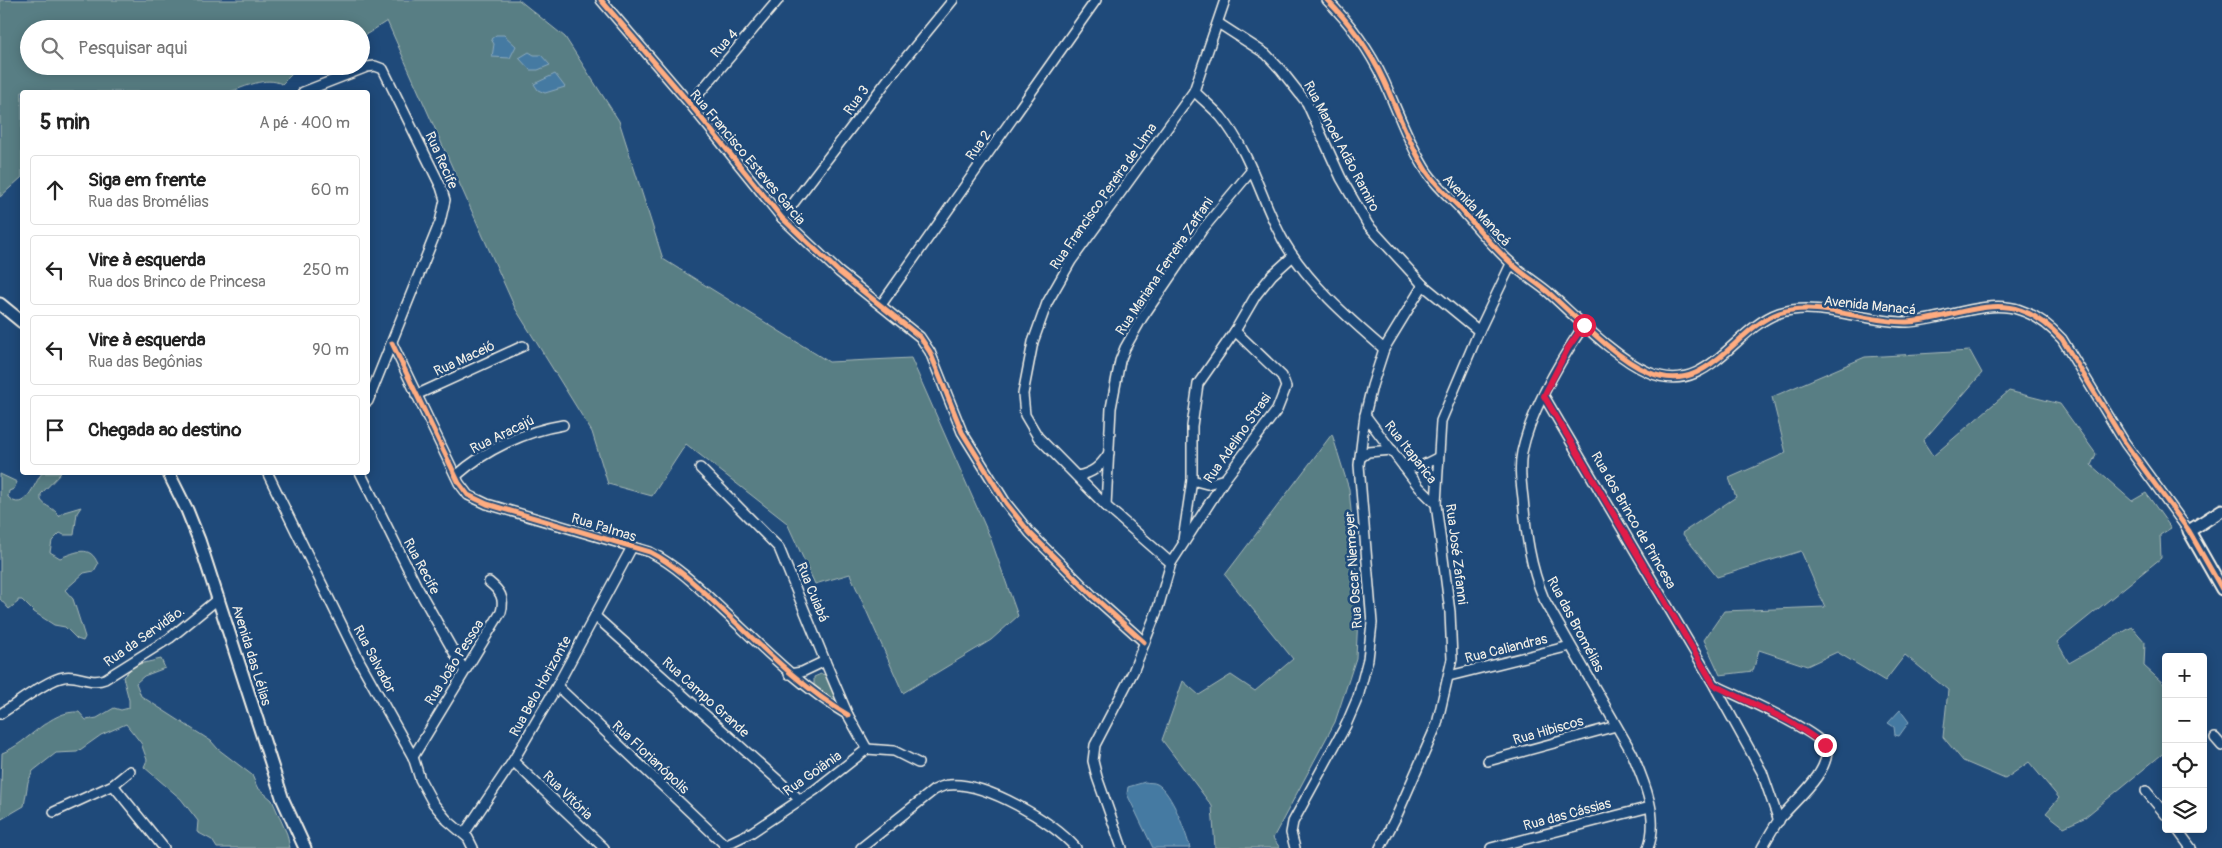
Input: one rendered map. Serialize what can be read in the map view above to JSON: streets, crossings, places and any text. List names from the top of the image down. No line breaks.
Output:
{"streets":{"street":["Rua 4","Rua 3","Rua 2","Rua Manoel Adão Ramiro","Rua Francisco Esteves Garcia","Rua Recife","Rua Francisco Pereira de Lima","Avenida Manacá","Rua Mariana Ferreira Zaffani","Rua Maceió","Rua Aracajú","Rua Adelino Strasi","Rua Itaparica","Rua dos Brinco de Princesa","Rua Palmas","Rua José Zafanni","Rua Oscar Niemeyer","Rua Cuiabá","Rua das Bromélias","Rua da Servidão.","Rua Caliandras","Avenida das Lélias","Rua Salvador","Rua João Pessoa","Rua Belo Horizonte","Rua Campo Grande","Rua Hibiscos","Rua Florianópolis","Rua Goiânia","Rua Vitória","Rua das Cássias"]},"crossings":[["Rua 4","Rua Francisco Esteves Garcia"],["Rua 3","Rua Francisco Esteves Garcia"],["Rua 2","Rua Francisco Esteves Garcia"],["Rua Manoel Adão Ramiro","Rua Francisco Pereira de Lima"],["Rua Manoel Adão Ramiro","Rua José Zafanni"],["Rua Manoel Adão Ramiro","Rua Oscar Niemeyer"],["Rua Francisco Esteves Garcia","Rua Adelino Strasi"],["Rua Recife","Rua Palmas"],["Rua Recife","Rua João Pessoa"],["Rua Francisco Pereira de Lima","Rua Mariana Ferreira Zaffani"],["Rua Francisco Pereira de Lima","Rua Adelino Strasi"],["Avenida Manacá","Rua José Zafanni"],["Avenida Manacá","Rua das Bromélias"],["Rua Maceió","Rua Palmas"],["Rua Aracajú","Rua Palmas"],["Rua Itaparica","Rua José Zafanni"],["Rua Itaparica","Rua Oscar Niemeyer"],["Rua dos Brinco de Princesa","Rua das Bromélias"],["Rua Palmas","Rua Cuiabá"],["Rua Palmas","Rua Belo Horizonte"],["Rua José Zafanni","Rua Caliandras"],["Rua Cuiabá","Rua Goiânia"],["Rua das Bromélias","Rua Caliandras"],["Rua das Bromélias","Rua Hibiscos"],["Rua das Bromélias","Rua das Cássias"],["Rua da Servidão.","Avenida das Lélias"],["Rua Salvador","Rua João Pessoa"],["Rua Salvador","Rua Belo Horizonte"],["Rua Belo Horizonte","Rua Campo Grande"],["Rua Belo Horizonte","Rua Florianópolis"],["Rua Belo Horizonte","Rua Vitória"],["Rua Campo Grande","Rua Goiânia"],["Rua Florianópolis","Rua Goiânia"]],"page":{"search":"Pesquisar aqui","heading":["5 min","A pé · 400 m"],"list":[["Siga em frente","Rua das Bromélias","60 m"],["Vire à esquerda","Rua dos Brinco de Princesa","250 m"],["Vire à esquerda","Rua das Begônias","90 m"],"Chegada ao destino"],"map_buttons":["+","−"]}}
